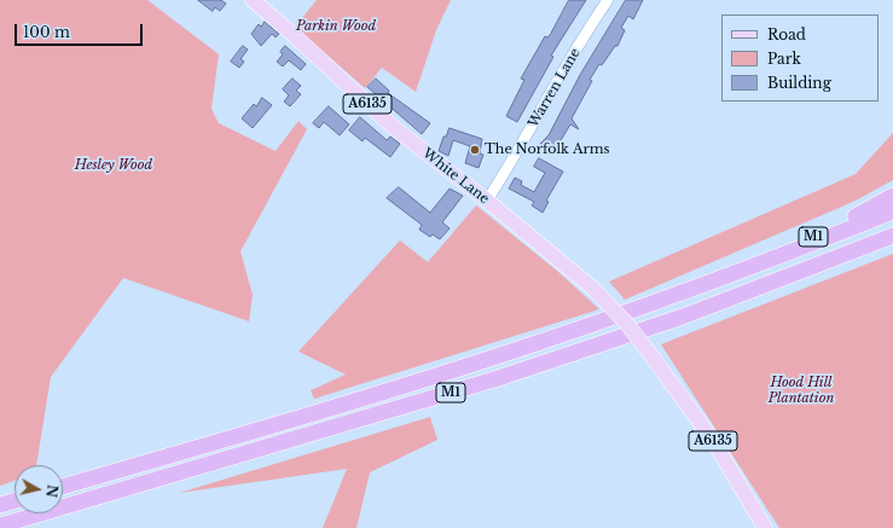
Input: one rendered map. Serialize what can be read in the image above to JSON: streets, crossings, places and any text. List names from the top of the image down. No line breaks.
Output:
{"streets":{"highway":["M1"],"main road":["A6135","White Lane"],"street":["Warren Lane"]},"crossings":[["Warren Lane","White Lane"]],"parks":["Parkin Wood","Hesley Wood","Hood Hill Plantation"],"places":["The Norfolk Arms"],"legend":["Road","Park","Building"],"scale_bar":"100 m","north":"right"}
